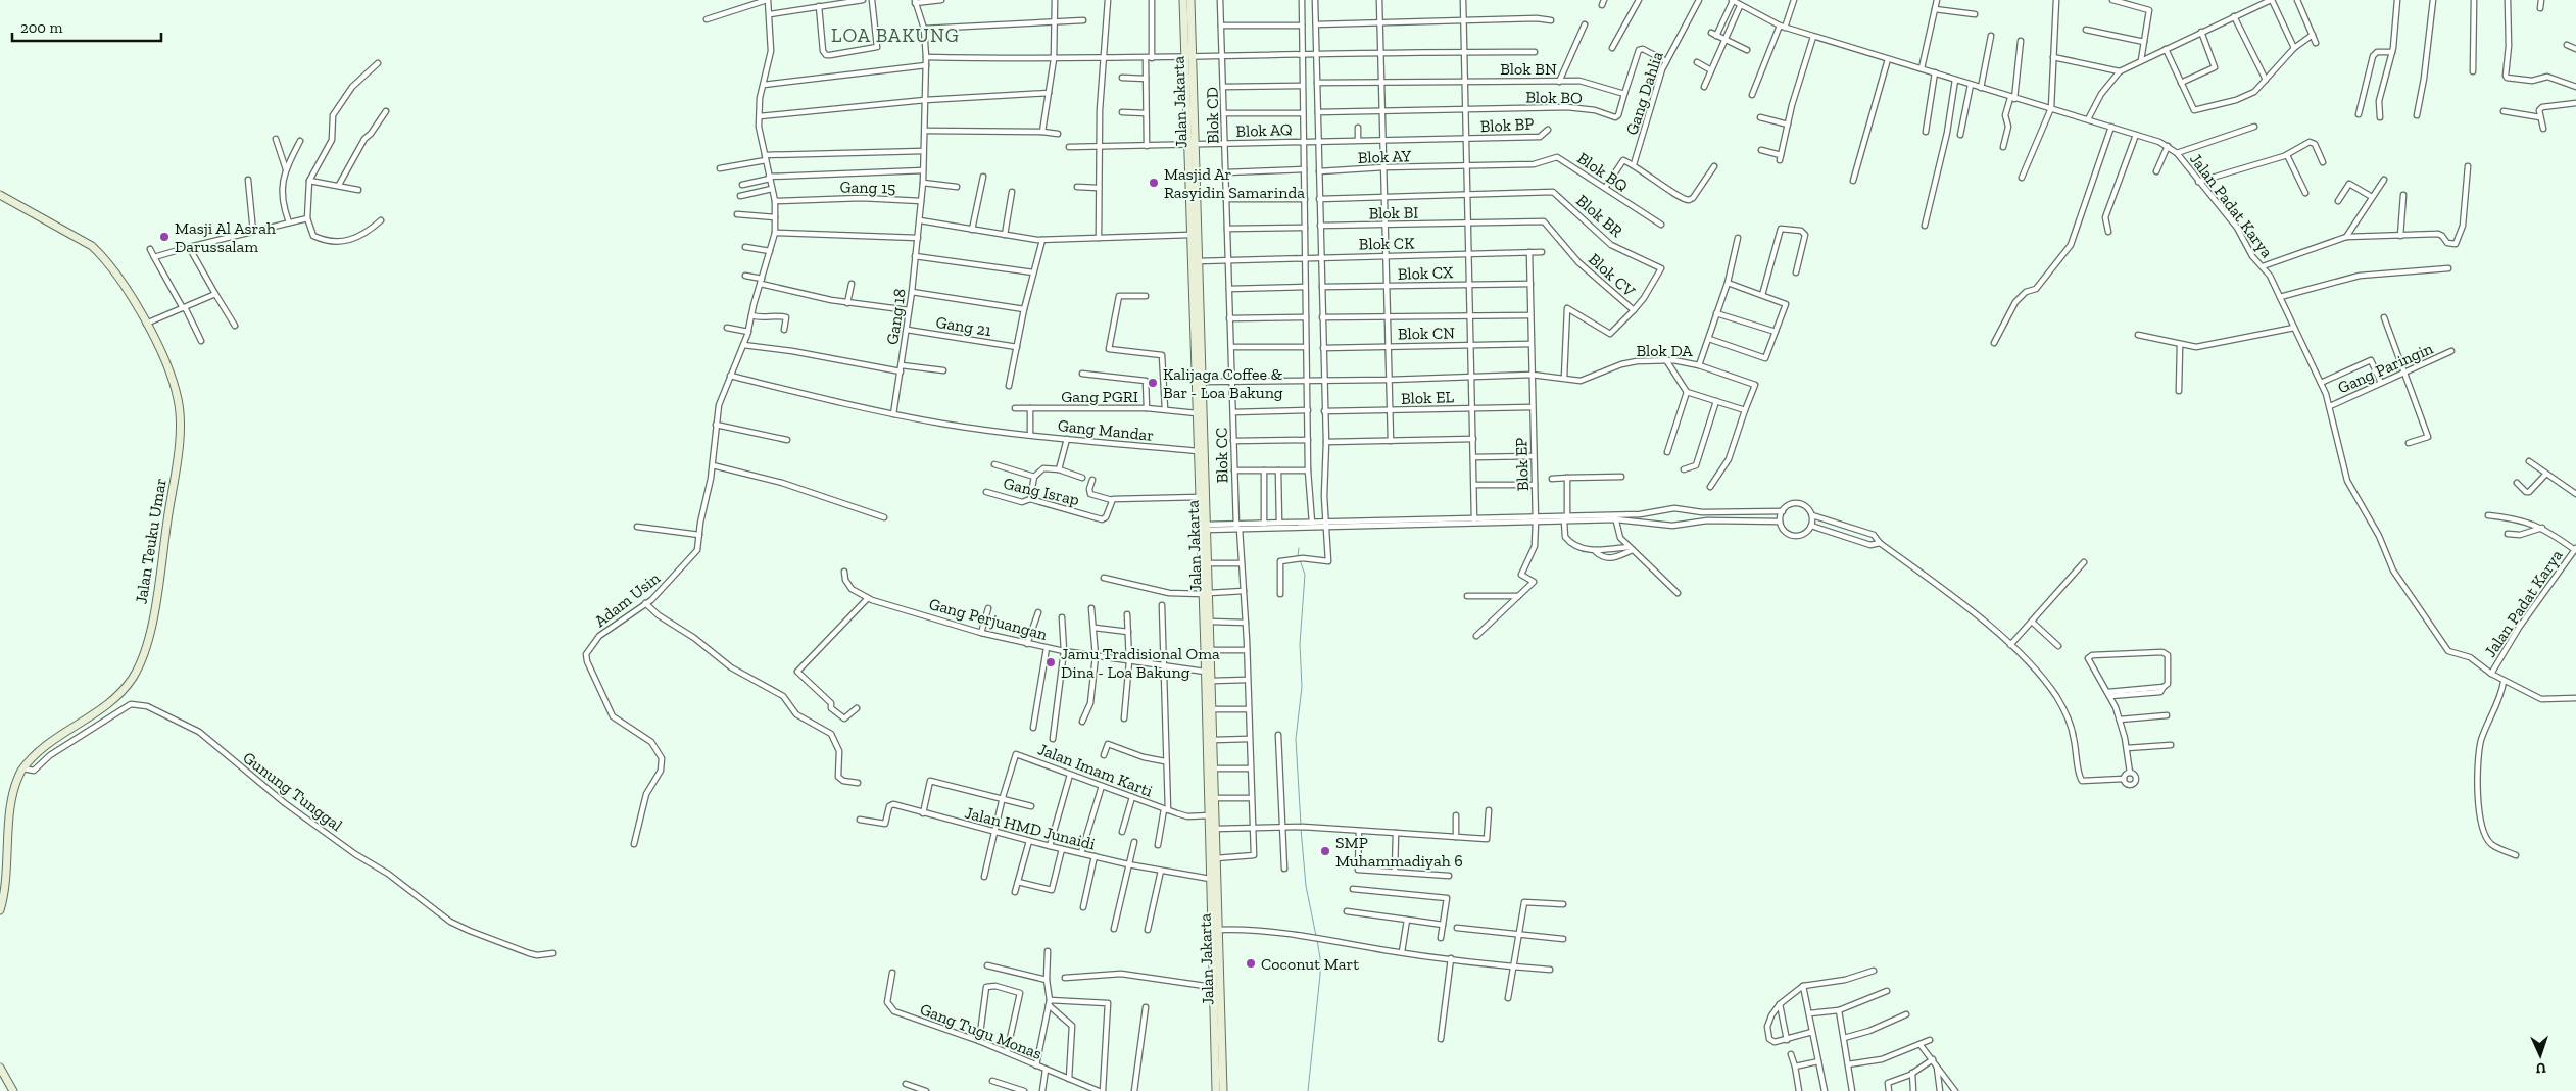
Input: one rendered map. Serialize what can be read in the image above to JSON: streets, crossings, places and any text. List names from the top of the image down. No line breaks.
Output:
{"streets":{"main road":["Jalan Jakarta","Jalan Teuku Umar"],"street":["Blok BN","Gang Dahlia","Blok BO","Blok CD","Blok BP","Blok AQ","Blok AY","Blok BQ","Gang 15","Jalan Padat Karya","Blok BI","Blok BR","Blok CK","Blok CX","Blok CV","Gang 18","Gang 21","Blok CN","Blok DA","Gang Paringin","Gang PGRI","Blok EL","Gang Mandar","Blok CC","Blok EP","Gang Israp","Adam Usin","Gang Perjuangan","Jalan Imam Karti","Gunung Tunggal","Jalan HMD Junaidi","Gang Tugu Monas"]},"crossings":[["Blok BN","Blok BO"],["Jalan Jakarta","Blok AQ"],["Jalan Jakarta","Blok DA"],["Jalan Jakarta","Gang PGRI"],["Jalan Jakarta","Gang Mandar"],["Jalan Jakarta","Blok CC"],["Jalan Jakarta","Gang Perjuangan"],["Jalan Jakarta","Jalan Imam Karti"],["Jalan Jakarta","Jalan HMD Junaidi"],["Blok CD","Blok AQ"],["Blok CD","Blok DA"],["Blok CD","Blok CC"],["Blok BP","Blok AQ"],["Blok AY","Blok BQ"],["Gang 15","Gang 18"],["Gang 15","Adam Usin"],["Jalan Padat Karya","Gang Paringin"],["Blok BI","Blok CV"],["Blok BR","Blok CV"],["Blok CK","Blok EP"],["Blok CX","Blok EP"],["Blok CV","Blok DA"],["Gang 18","Gang 21"],["Gang 18","Gang Mandar"],["Blok CN","Blok EP"],["Blok DA","Blok CC"],["Blok DA","Blok EP"],["Blok EL","Blok EP"],["Gang Mandar","Adam Usin"],["Jalan Teuku Umar","Gunung Tunggal"],["Jalan Imam Karti","Jalan HMD Junaidi"]],"districts":["LOA BAKUNG"],"places":["Masjid Ar Rasyidin Samarinda","Masji Al Asrah Darussalam","Kalijaga Coffee & Bar - Loa Bakung","Jamu Tradisional Oma Dina - Loa Bakung","SMP Muhammadiyah 6","Coconut Mart"],"scale_bar":"200 m","north":"bottom"}
